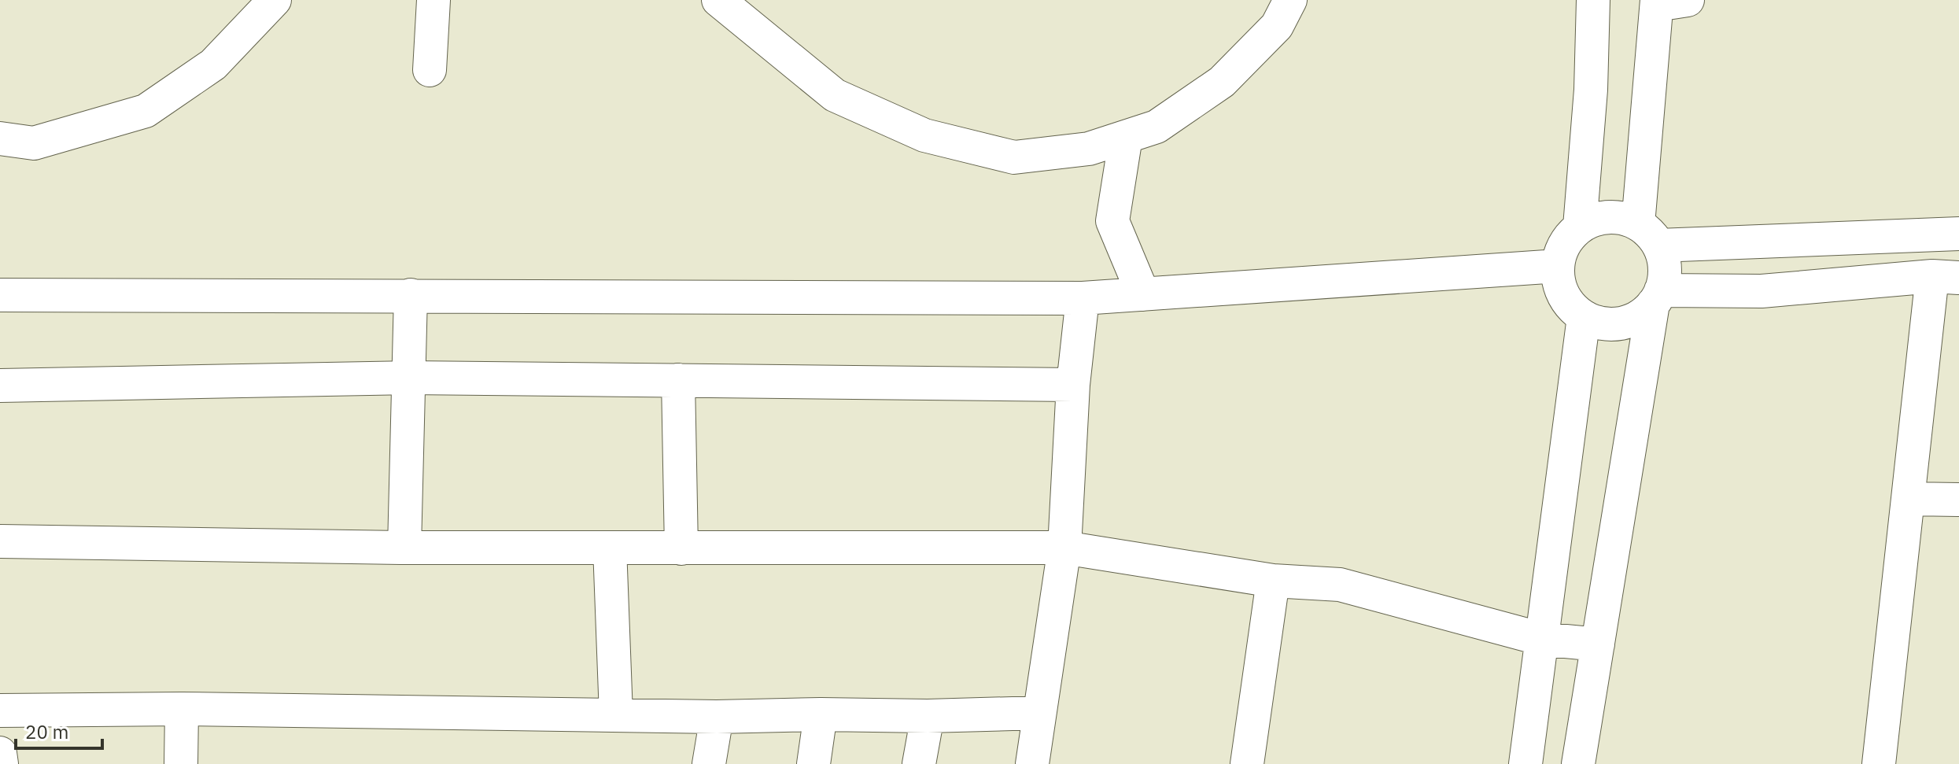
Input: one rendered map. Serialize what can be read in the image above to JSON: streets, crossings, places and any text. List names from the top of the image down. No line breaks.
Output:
{"scale_bar":"20 m"}
